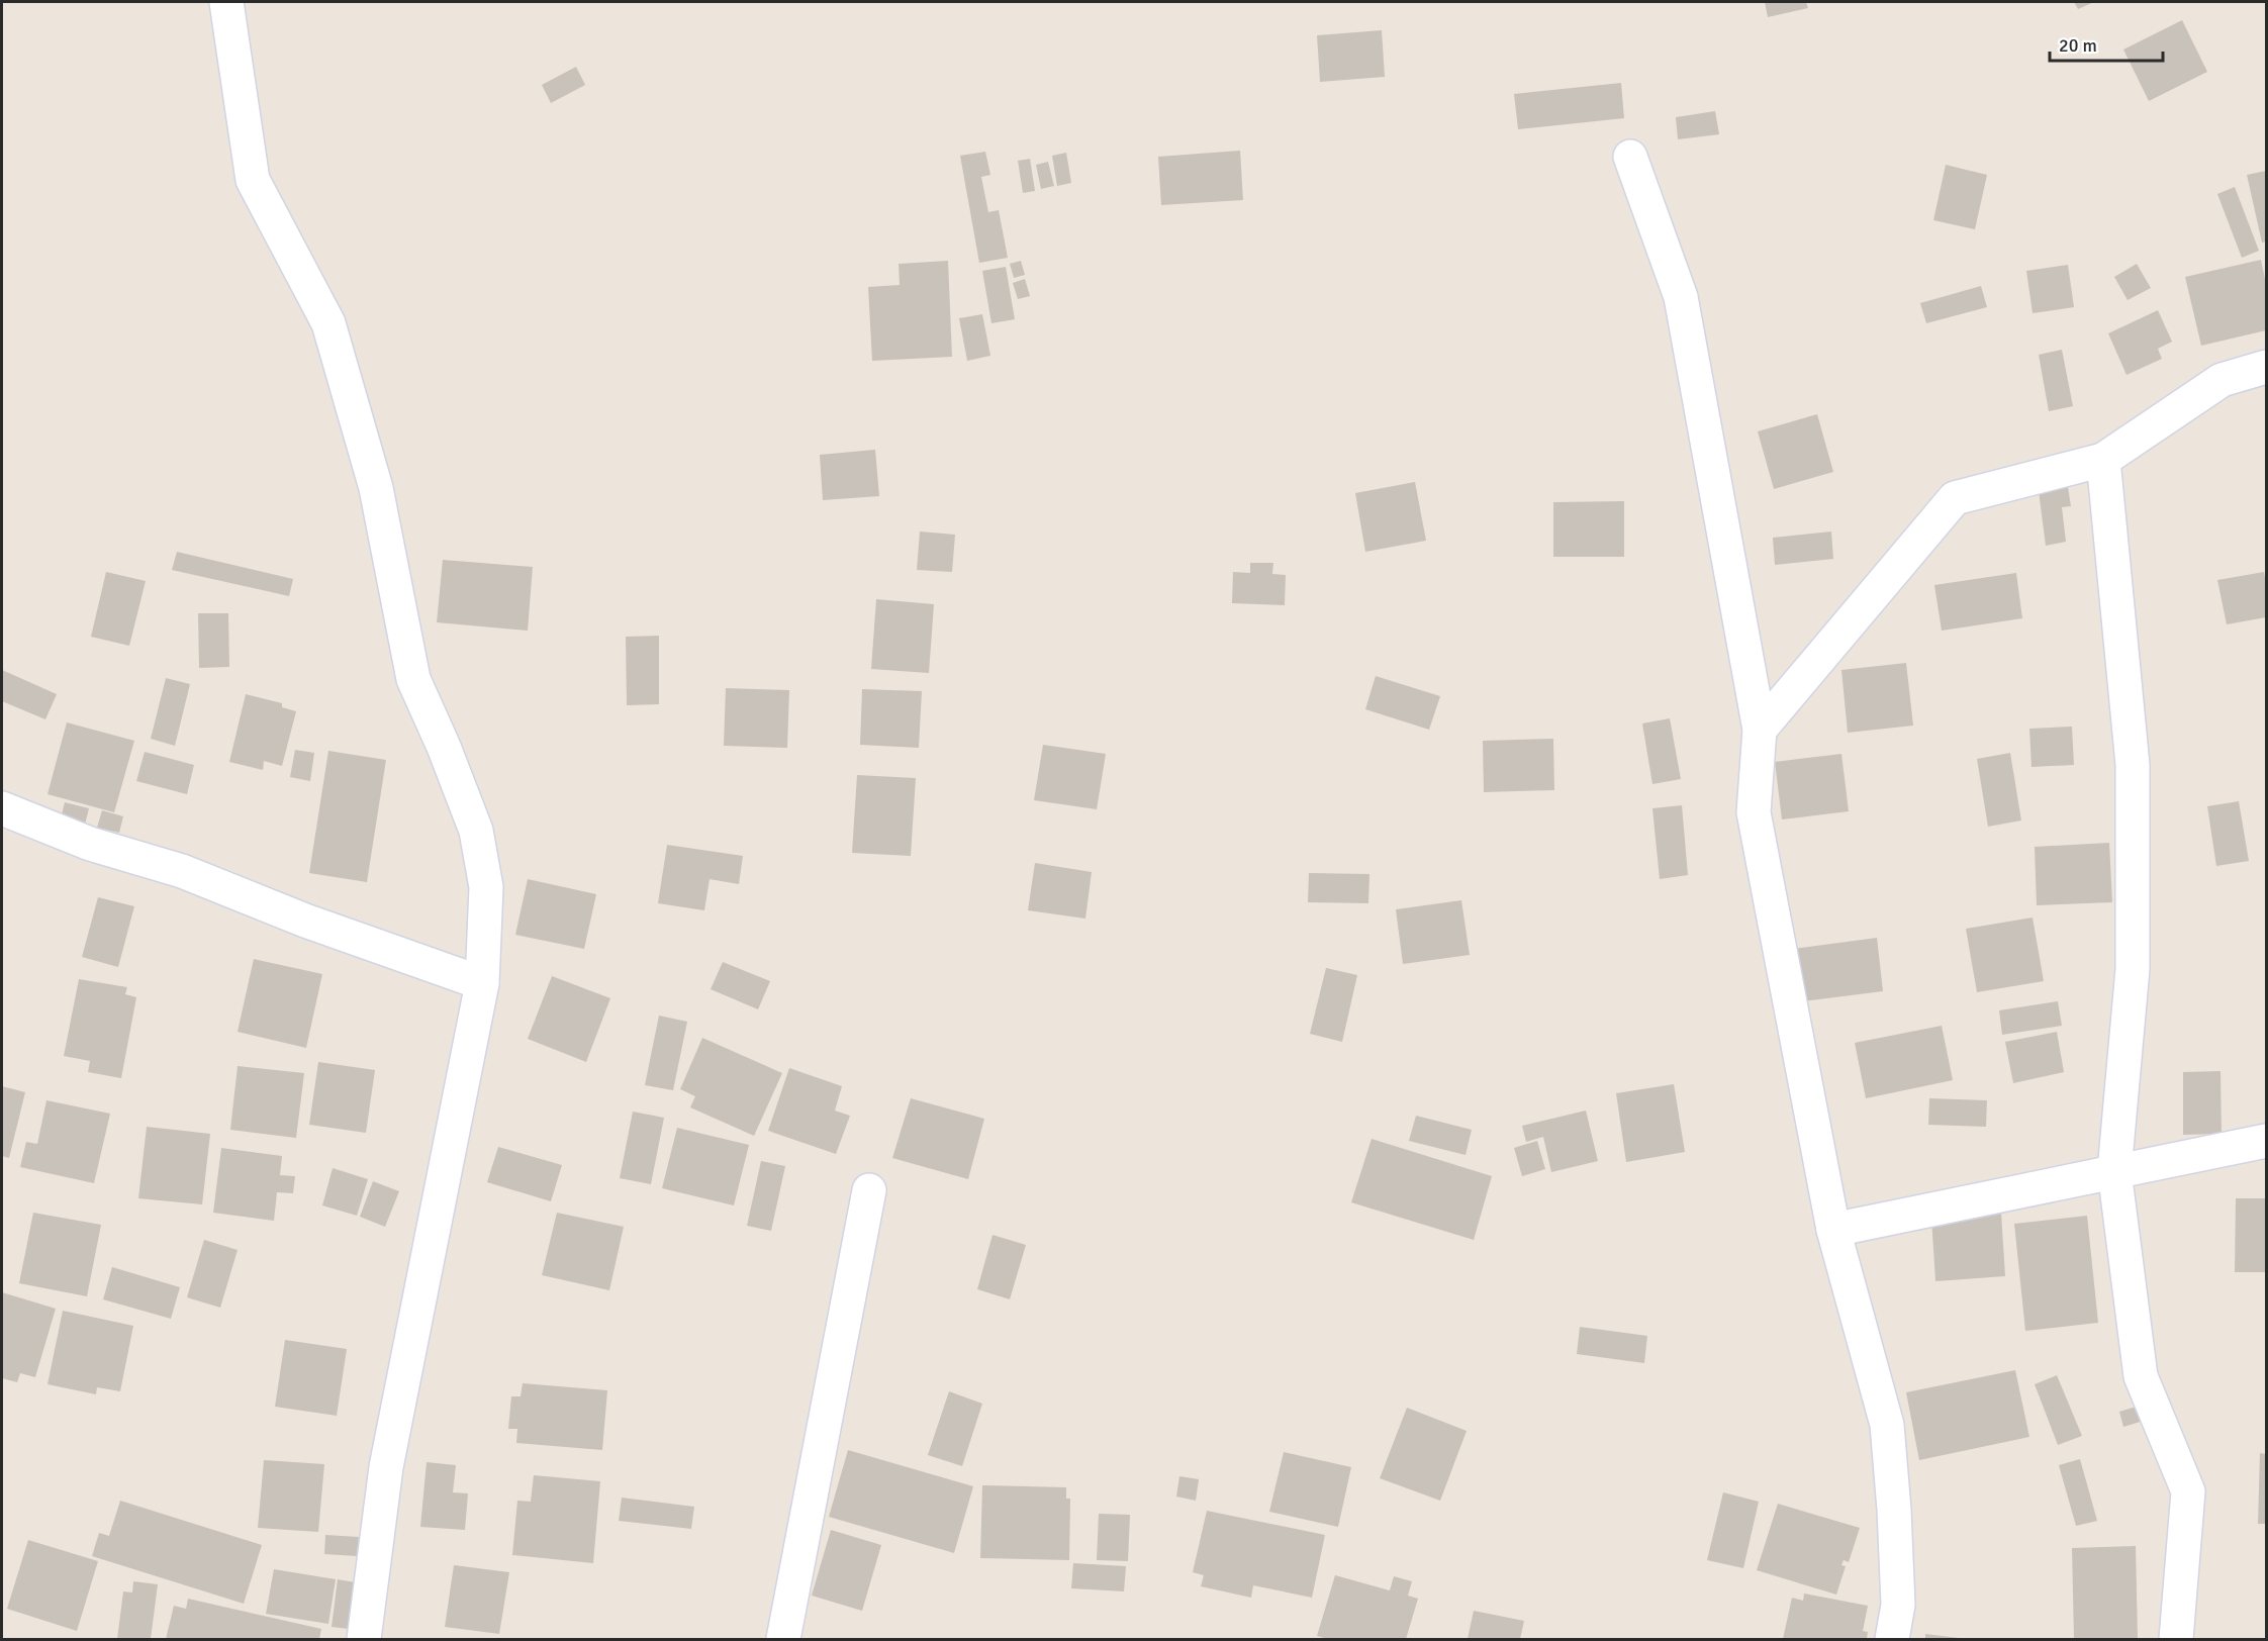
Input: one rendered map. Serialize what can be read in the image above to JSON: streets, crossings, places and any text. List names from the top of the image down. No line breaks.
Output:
{"scale_bar":"20 m"}
